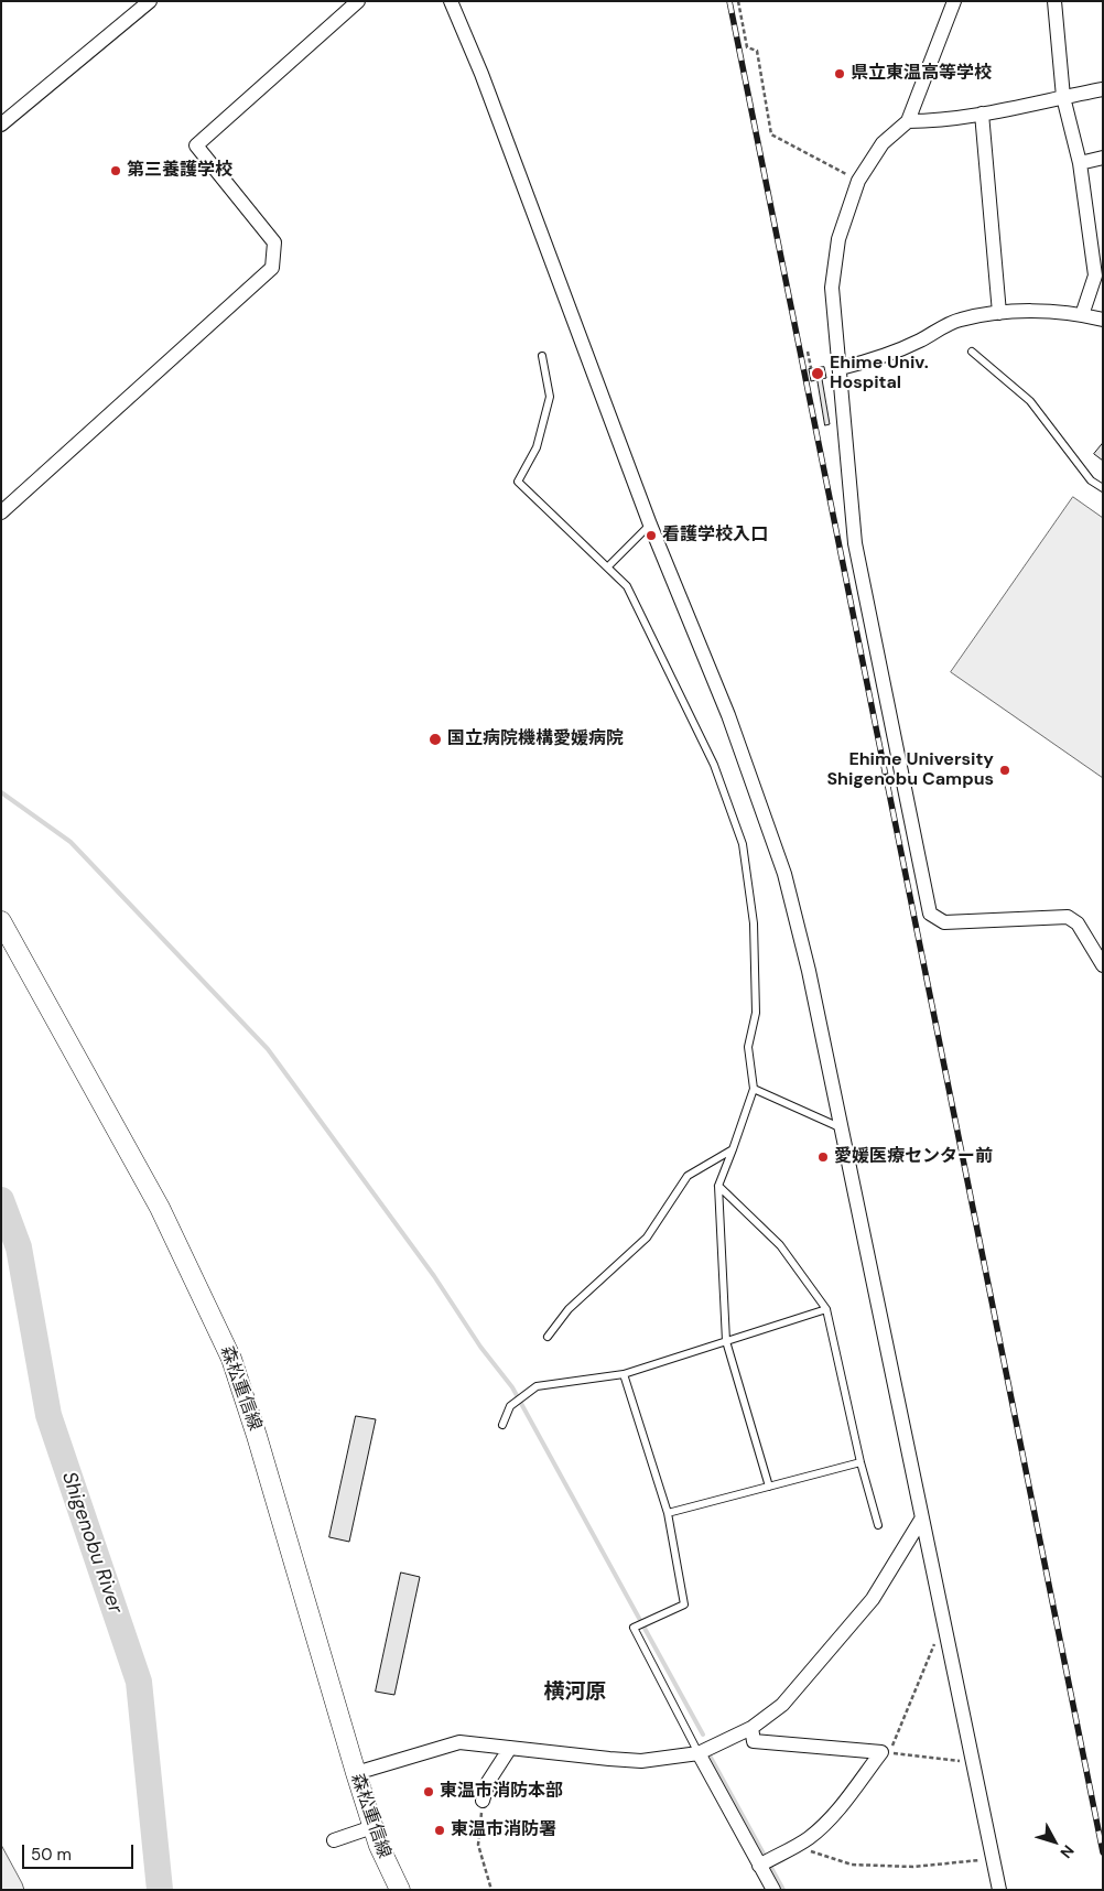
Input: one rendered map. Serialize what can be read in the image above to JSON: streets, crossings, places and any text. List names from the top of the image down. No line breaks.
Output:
{"streets":{"main road":["森松重信線"]},"districts":["横河原"],"water":["Shigenobu River"],"places":["県立東温高等学校","第三養護学校","Ehime Univ. Hospital","看護学校入口","国立病院機構愛媛病院","Ehime University Shigenobu Campus","愛媛医療センター前","東温市消防本部","東温市消防署"],"scale_bar":"50 m","north":"bottom right"}
